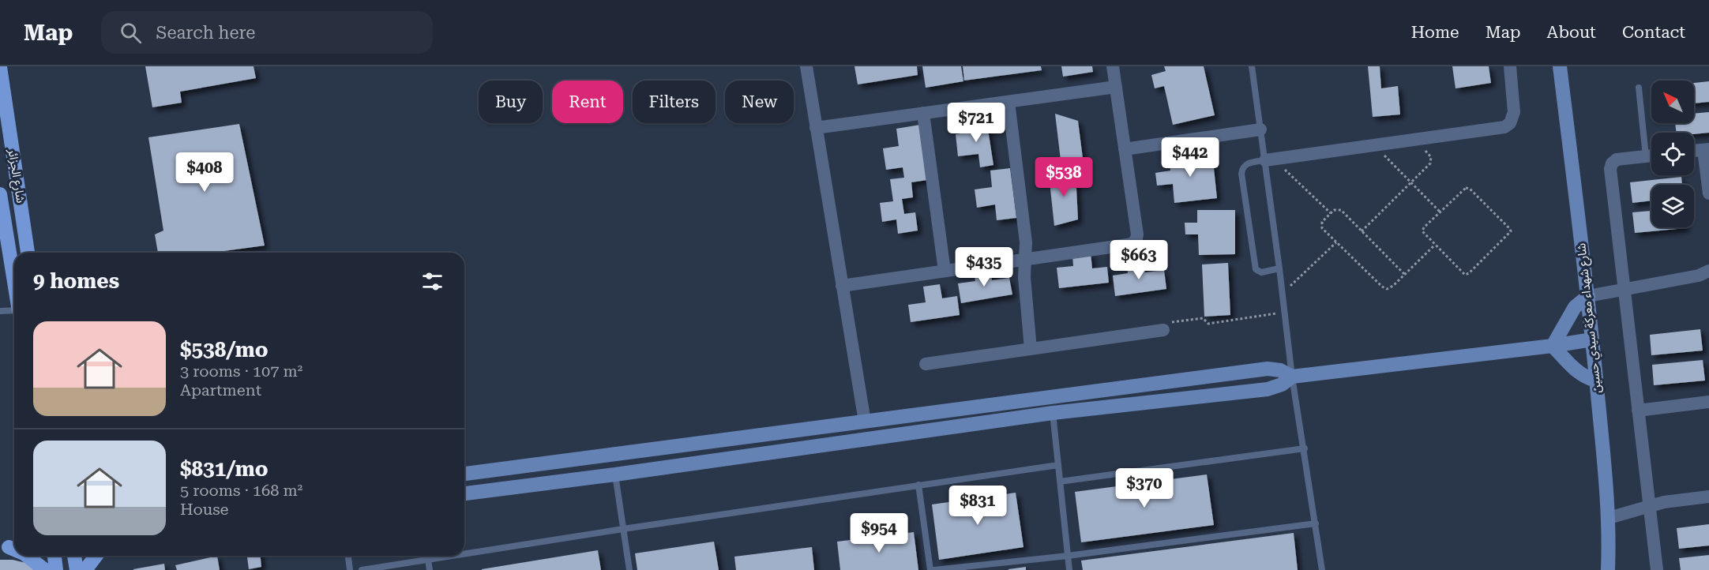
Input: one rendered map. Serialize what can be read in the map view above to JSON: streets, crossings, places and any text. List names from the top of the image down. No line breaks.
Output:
{"streets":{"main road":["شارع الجزائر","شارع شهداء معركة سيدي حسين"]},"north":"top left","page":{"header":"Map","search":"Search here","nav":["Home","Map","About","Contact"],"chip":["Buy","Rent","Filters","New"],"price":["$721","$442","$408","$538","$663","$435","$370","$831","$954"],"heading":"9 homes","list":[{"name":"$538/mo","note":"3 rooms · 107 m² · Apartment"},{"name":"$831/mo","note":"5 rooms · 168 m² · House"}]}}
